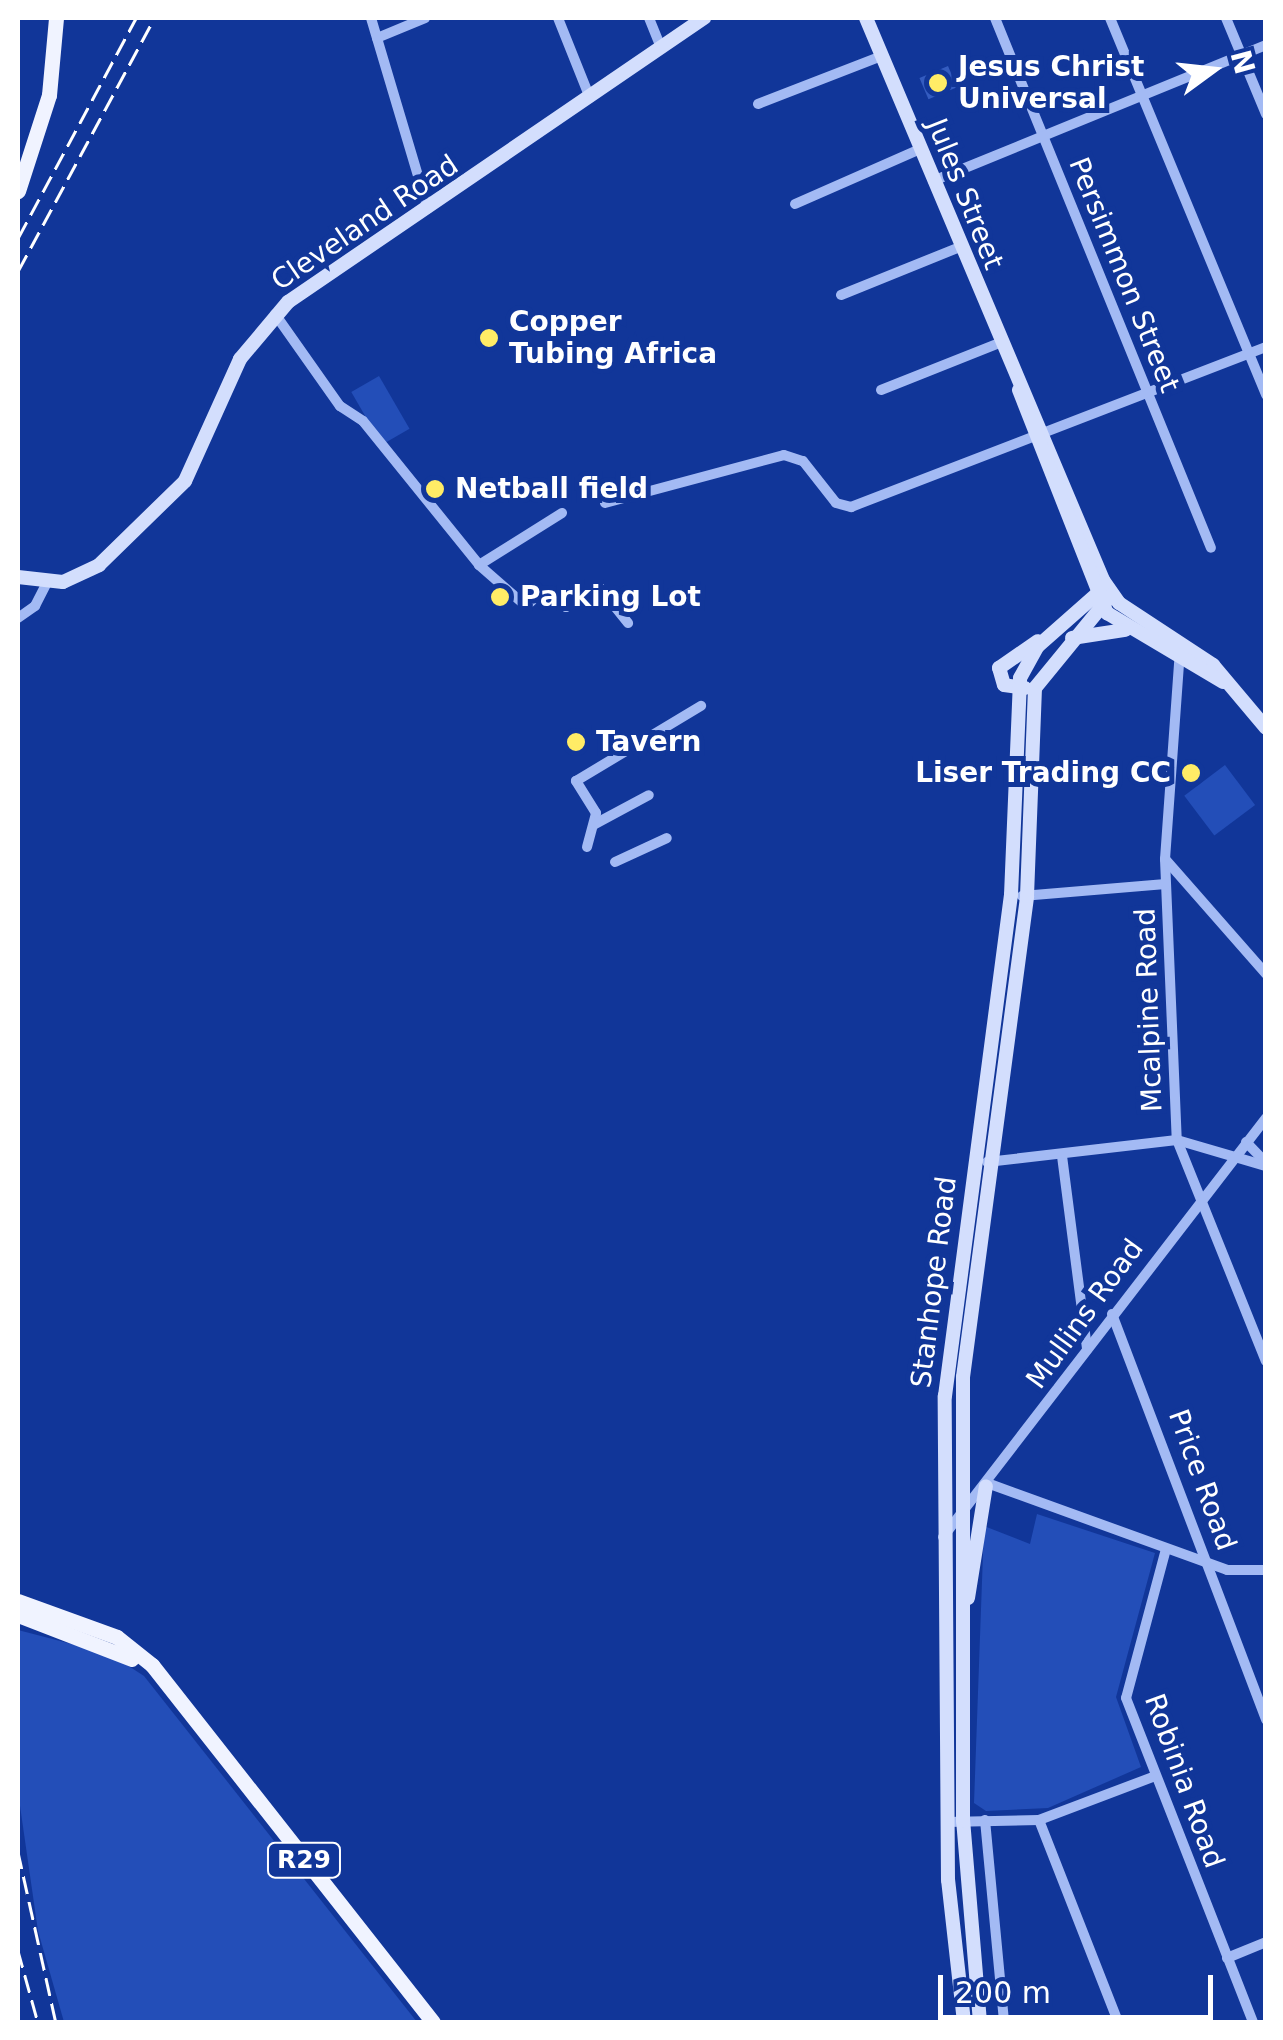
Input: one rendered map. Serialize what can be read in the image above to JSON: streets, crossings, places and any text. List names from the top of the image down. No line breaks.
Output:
{"streets":{"main road":["Jules Street","Cleveland Road","Stanhope Road","R29"],"street":["Persimmon Street","Mcalpine Road","Mullins Road","Price Road","Robinia Road"]},"crossings":[["Jules Street","Mcalpine Road"],["Jules Street","Stanhope Road"],["Mcalpine Road","Mullins Road"],["Stanhope Road","Mullins Road"],["Mullins Road","Price Road"]],"places":["Jesus Christ Universal","Copper Tubing Africa","Netball field","Parking Lot","Tavern","Liser Trading CC"],"scale_bar":"200 m","north":"right"}
